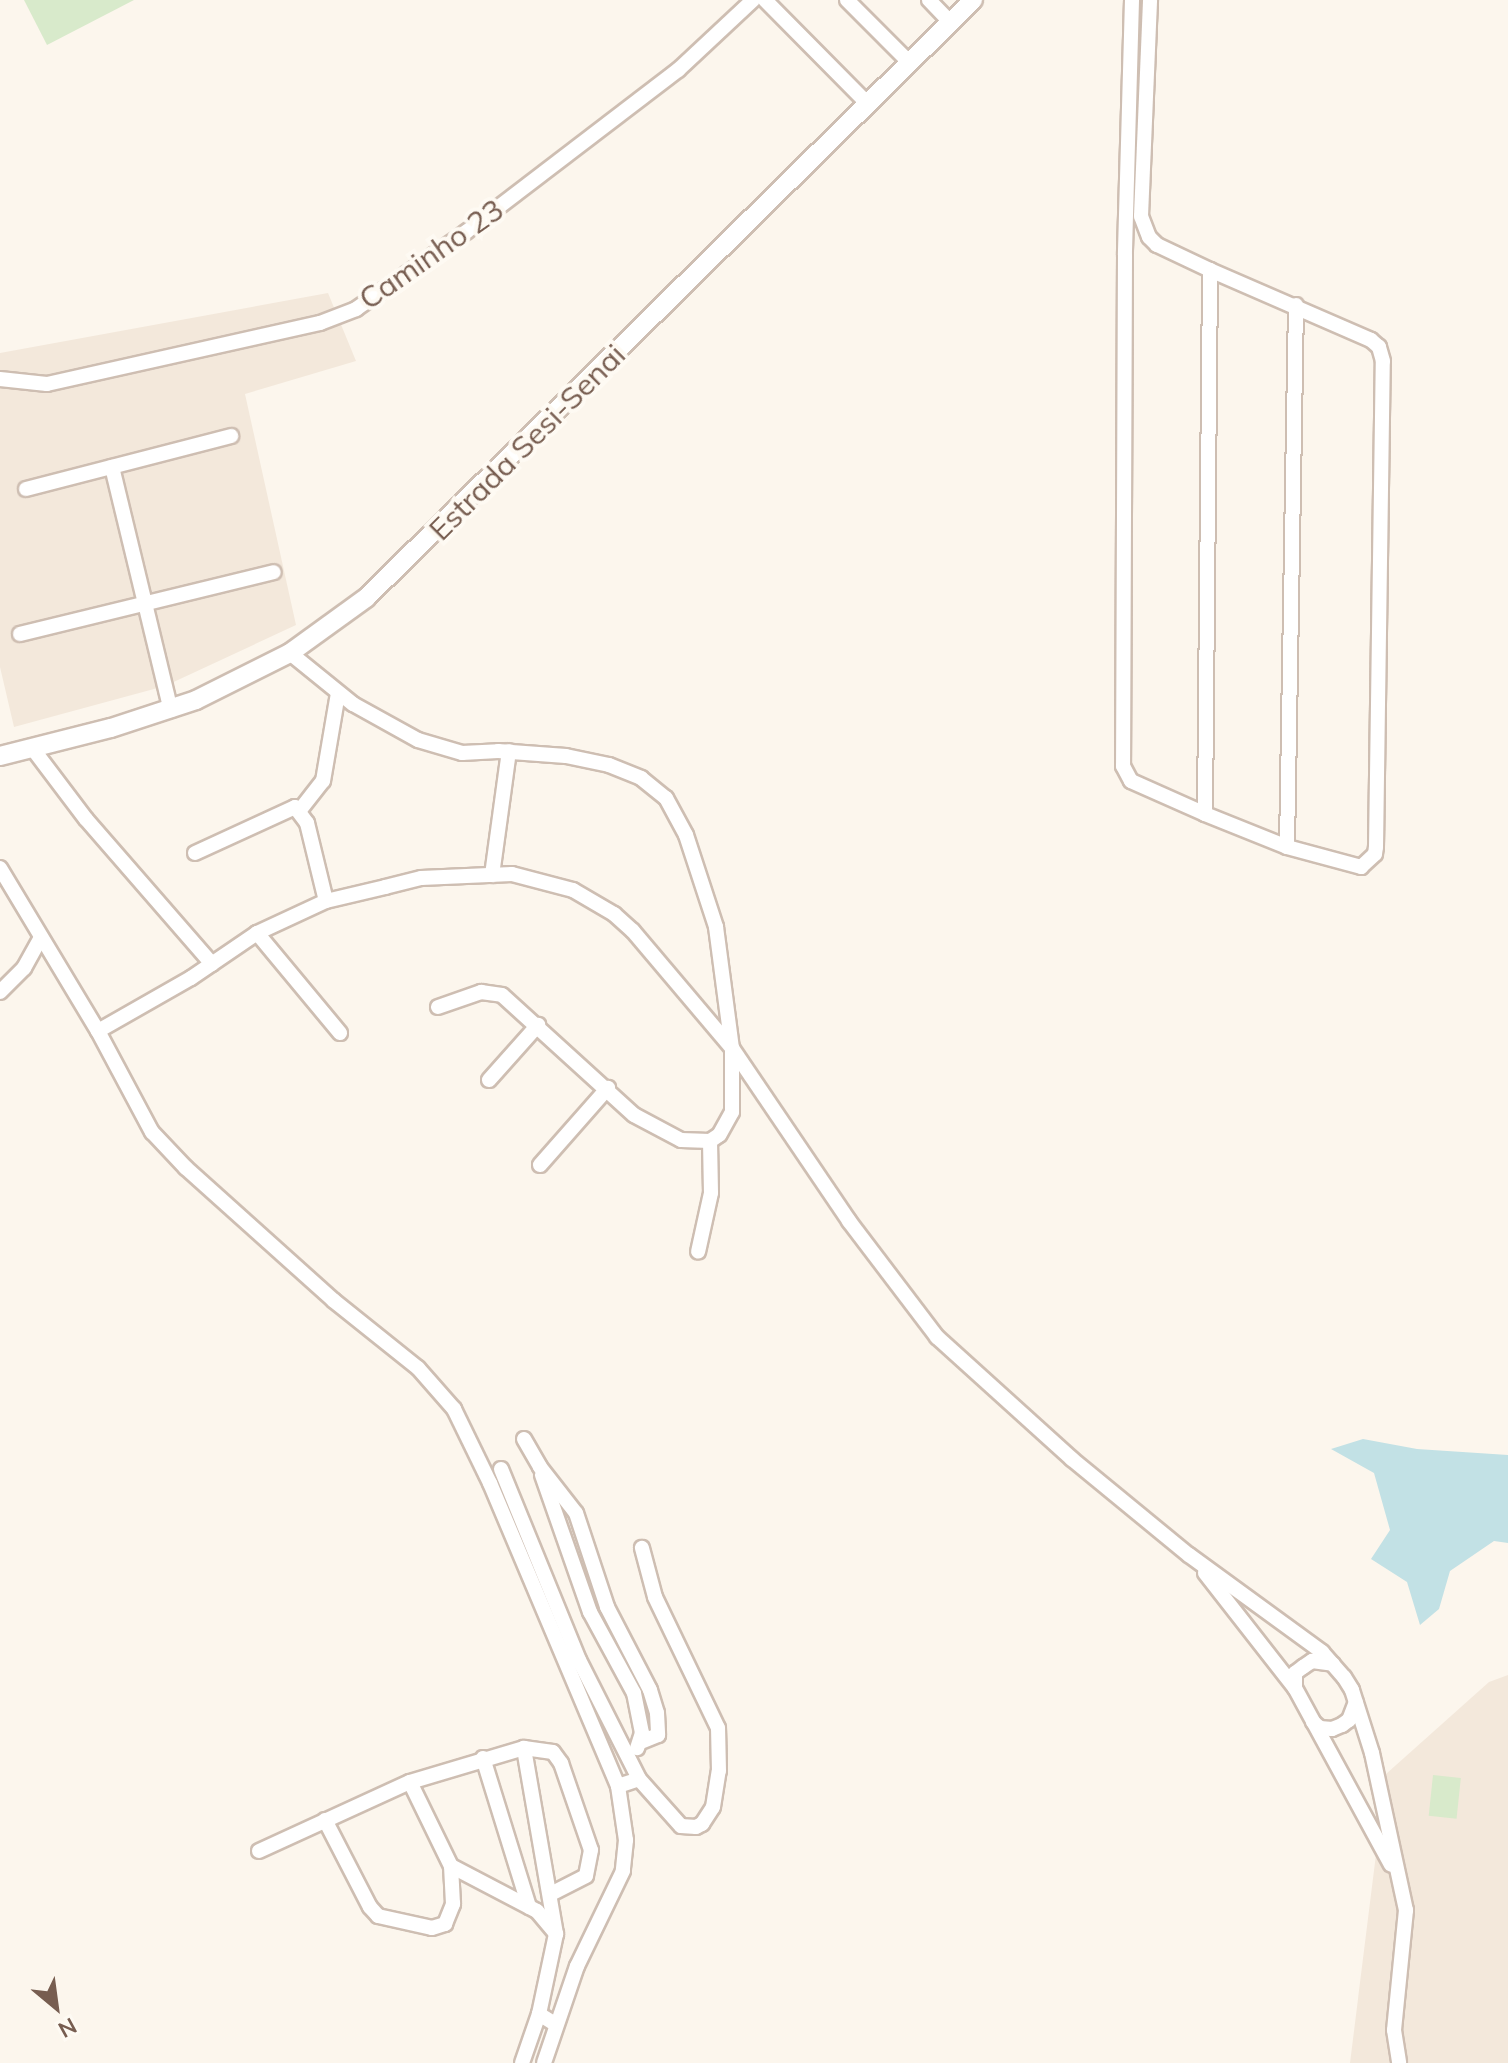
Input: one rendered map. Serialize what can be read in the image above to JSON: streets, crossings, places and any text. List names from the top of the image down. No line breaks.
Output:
{"streets":{"street":["Caminho 23","Estrada Sesi-Senai"]},"north":"bottom right"}
